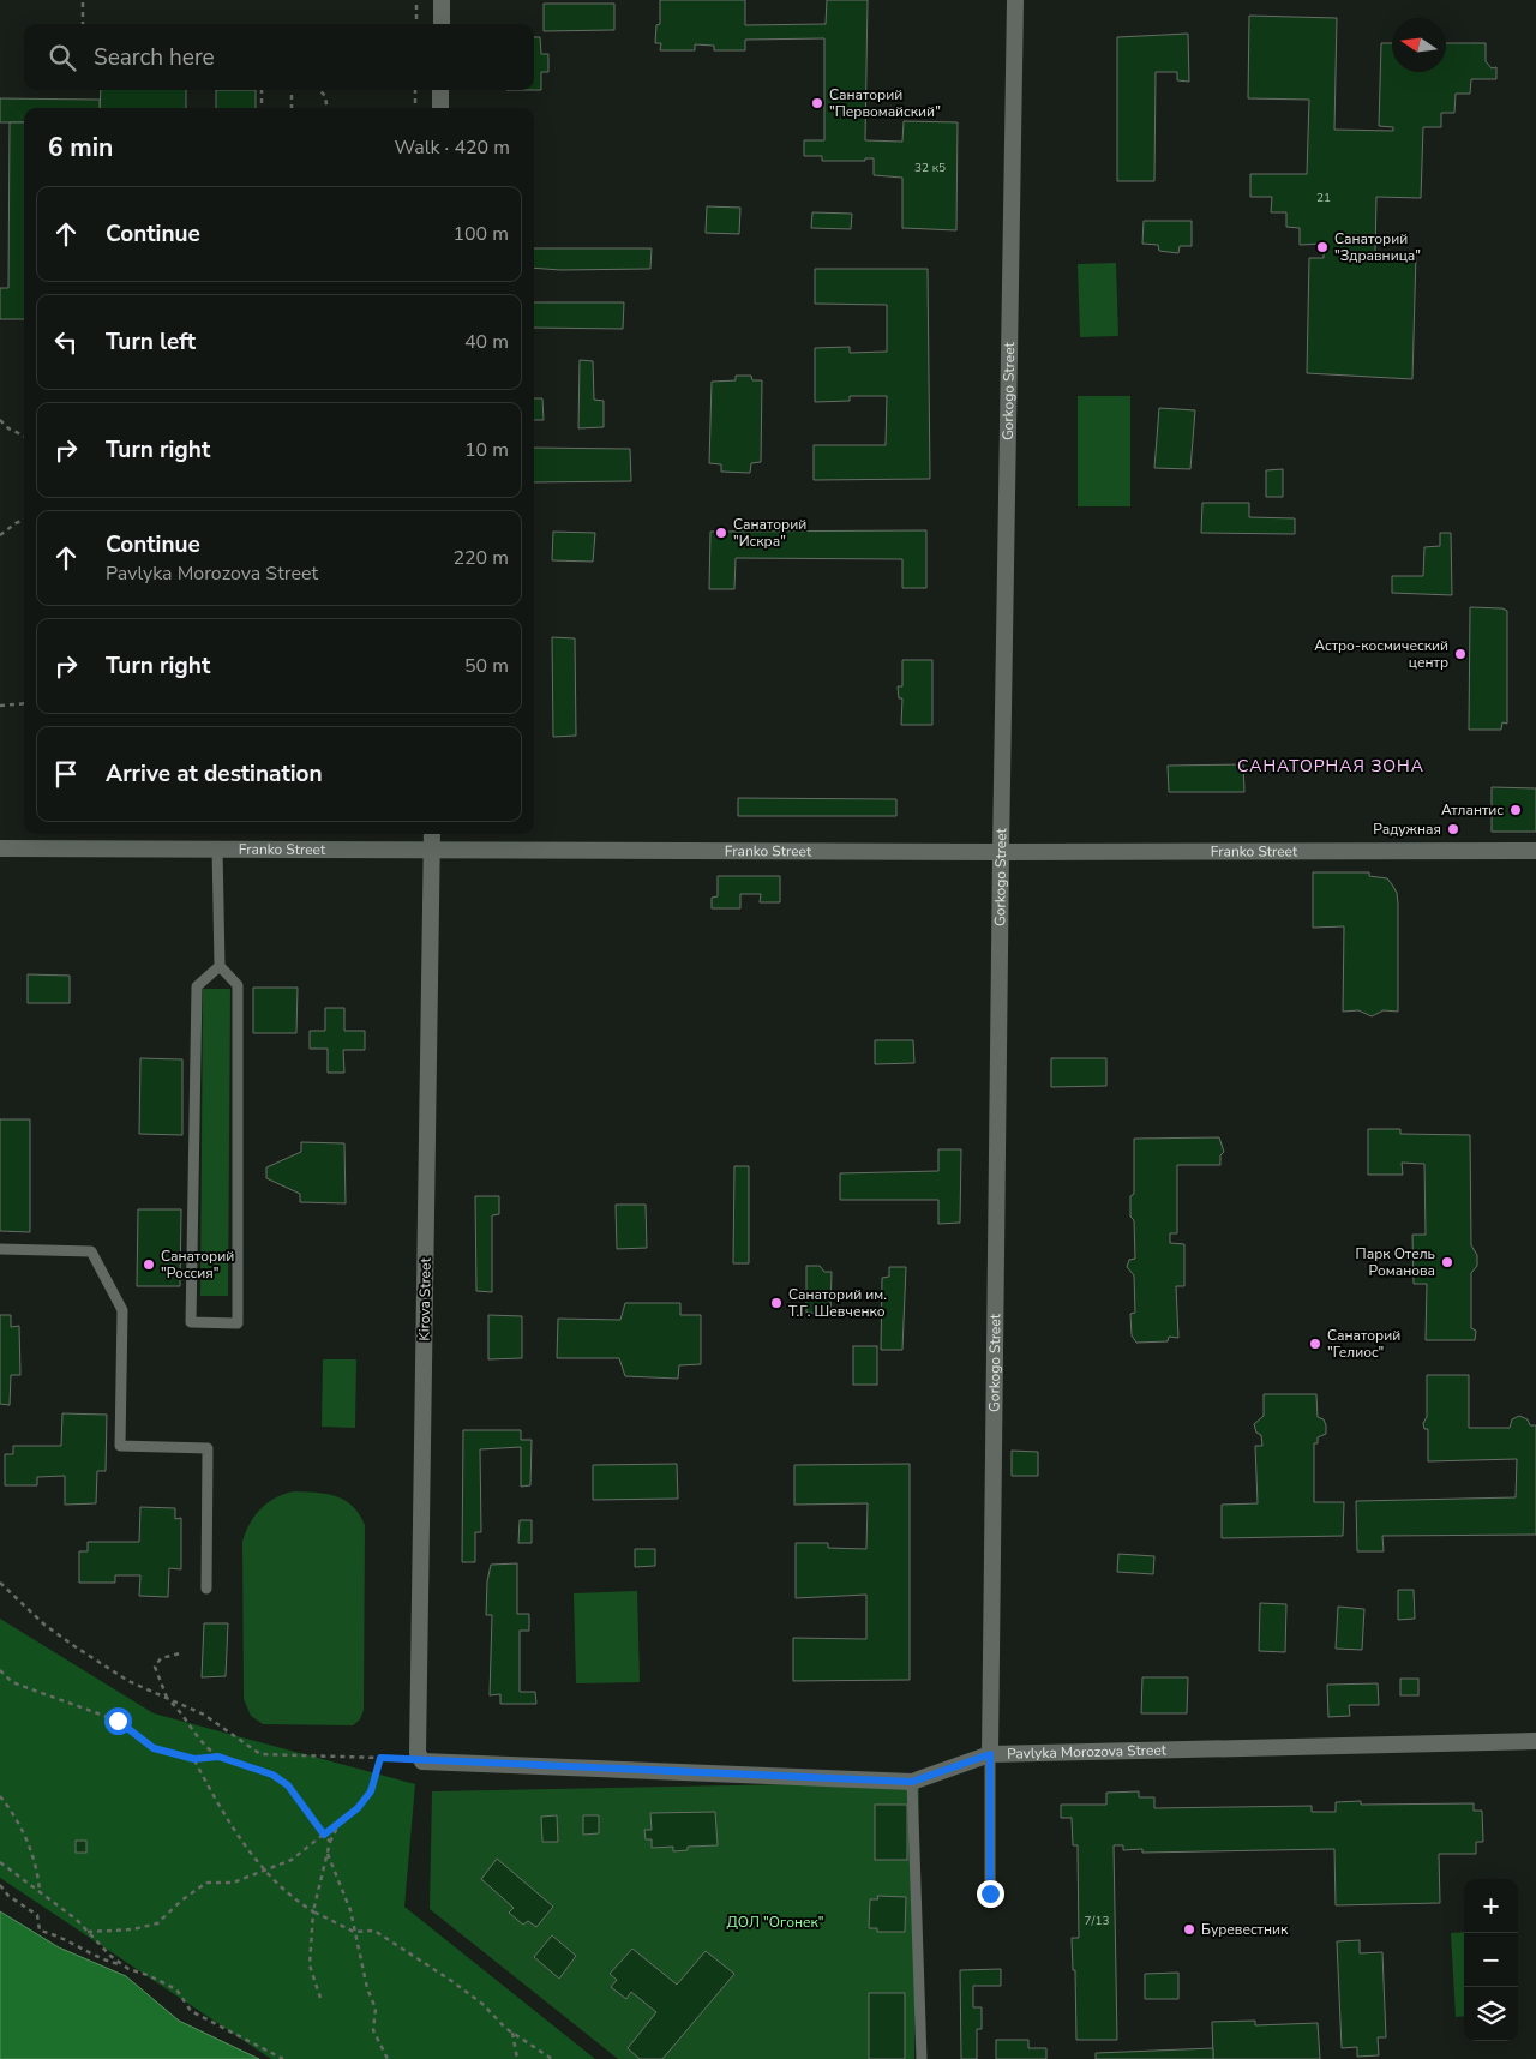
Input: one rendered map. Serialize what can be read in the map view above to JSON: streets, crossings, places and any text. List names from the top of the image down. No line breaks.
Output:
{"streets":{"street":["Gorkogo Street","Franko Street","Kirova Street","Pavlyka Morozova Street"]},"crossings":[["Gorkogo Street","Franko Street"],["Gorkogo Street","Pavlyka Morozova Street"],["Franko Street","Kirova Street"],["Kirova Street","Pavlyka Morozova Street"]],"districts":["САНАТОРНАЯ ЗОНА"],"parks":["ДОЛ \"Огонек\""],"places":["Санаторий \"Первомайский\"","Санаторий \"Здравница\"","Санаторий \"Искра\"","Астро-космический центр","Атлантис","Радужная","Парк Отель Романова","Санаторий \"Россия\"","Санаторий им. Т.Г. Шевченко","Санаторий \"Гелиос\"","Буревестник"],"house_numbers":["32 к5","21","7/13"],"north":"left","page":{"search":"Search here","heading":["6 min","Walk · 420 m"],"list":[["Continue","100 m"],["Turn left","40 m"],["Turn right","10 m"],["Continue","Pavlyka Morozova Street","220 m"],["Turn right","50 m"],"Arrive at destination"],"map_buttons":["+","−"]}}
